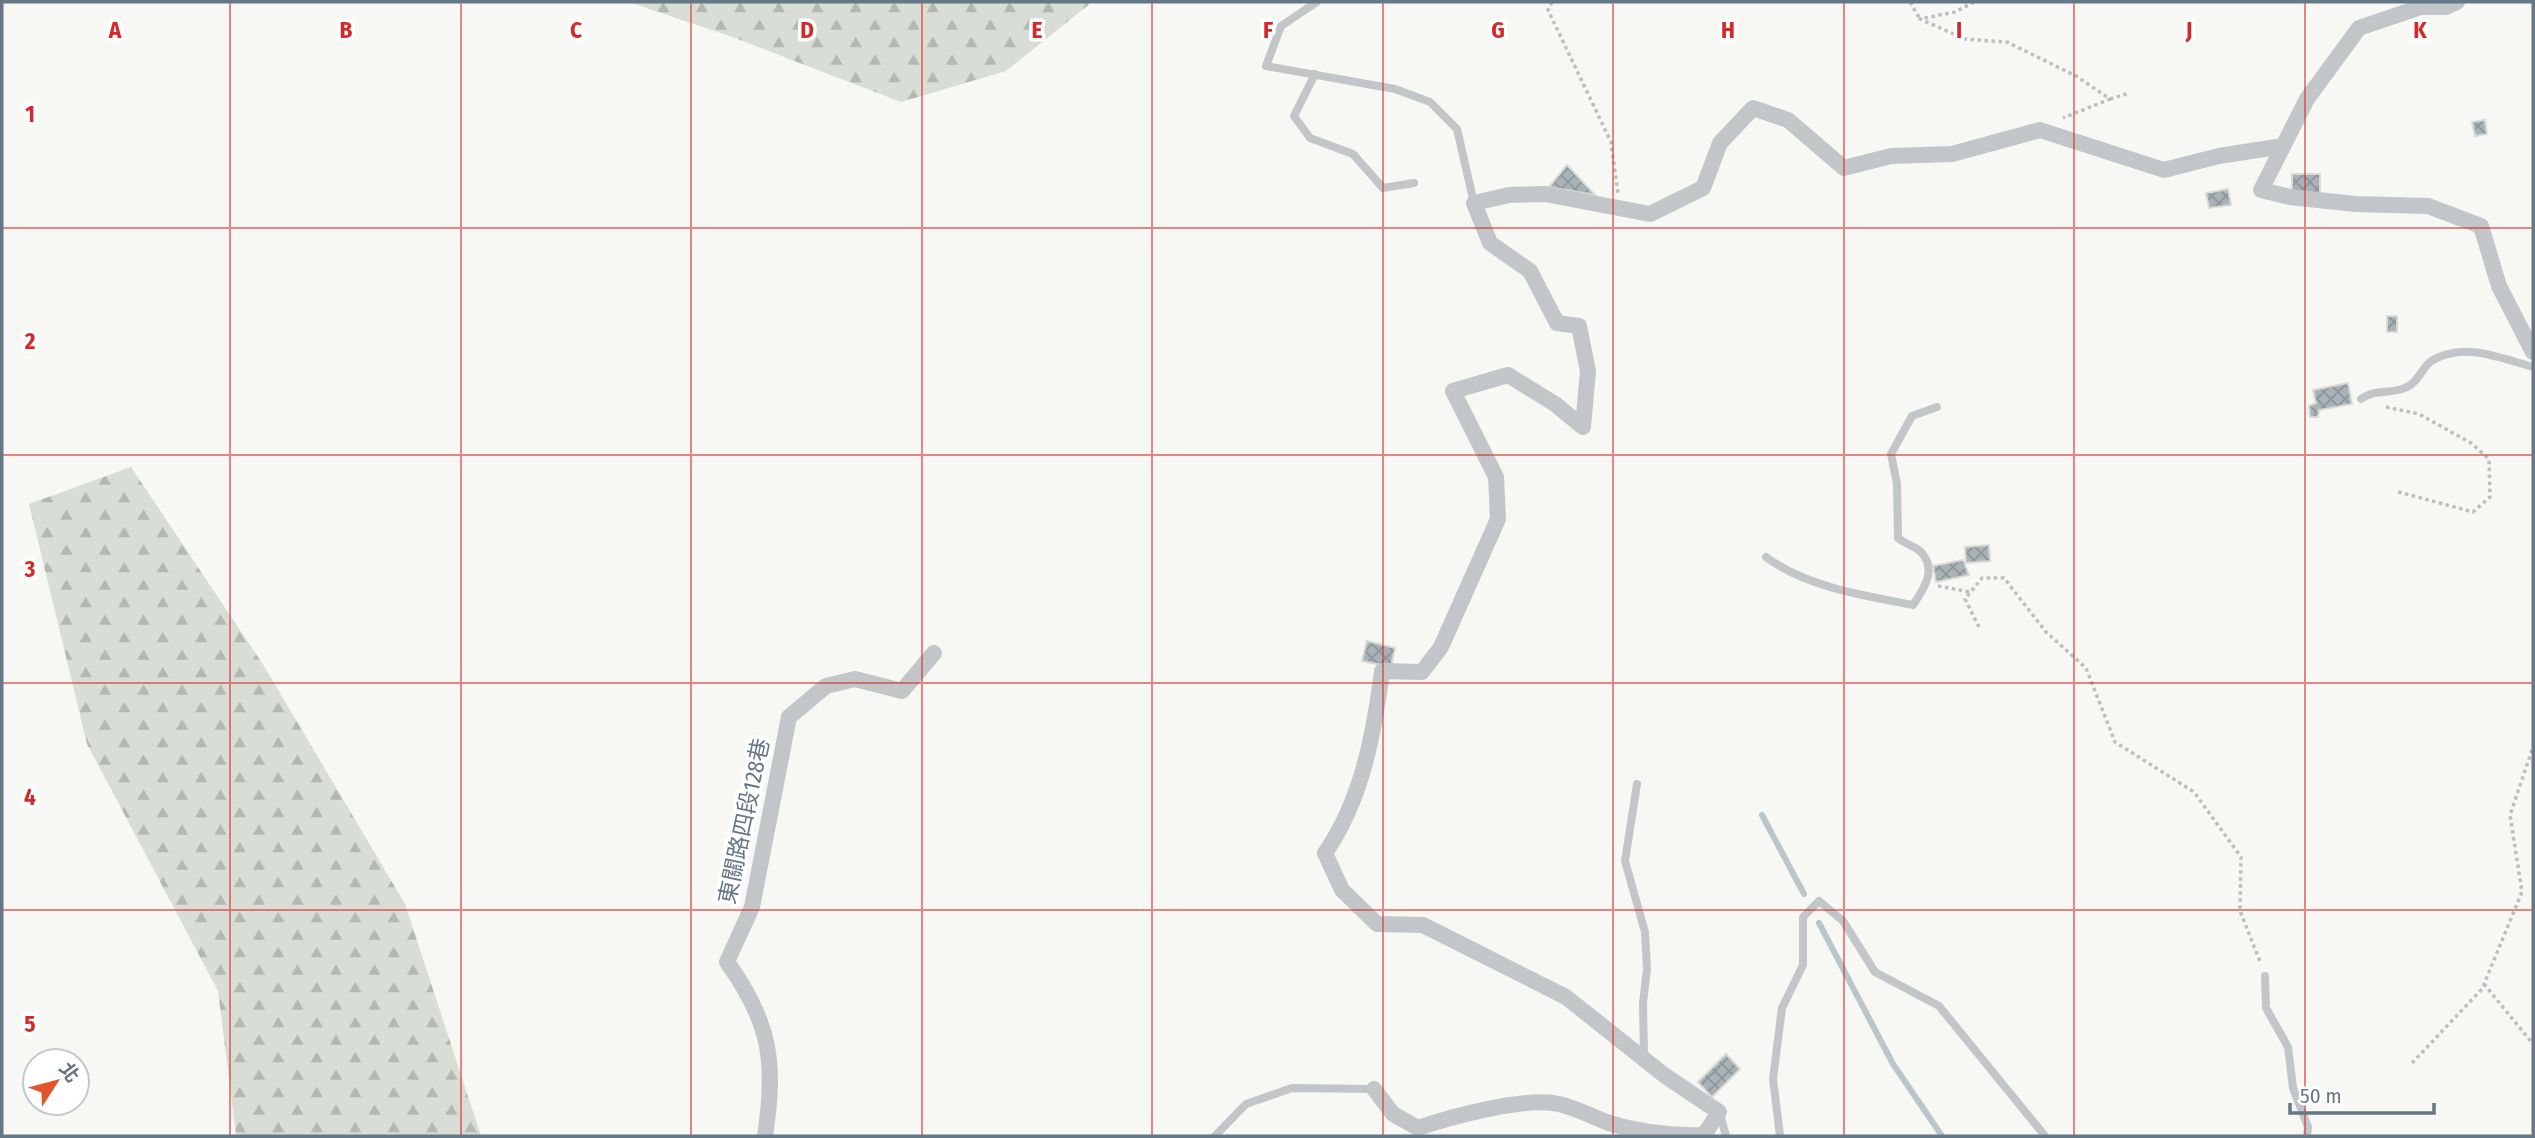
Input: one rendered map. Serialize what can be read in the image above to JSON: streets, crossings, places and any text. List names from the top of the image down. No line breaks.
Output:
{"streets":{"street":["東關路四段128巷"]},"scale_bar":"50 m","north":"top right","grid":{"columns":["A","B","C","D","E","F","G","H","I","J","K"],"rows":["1","2","3","4","5"]}}
